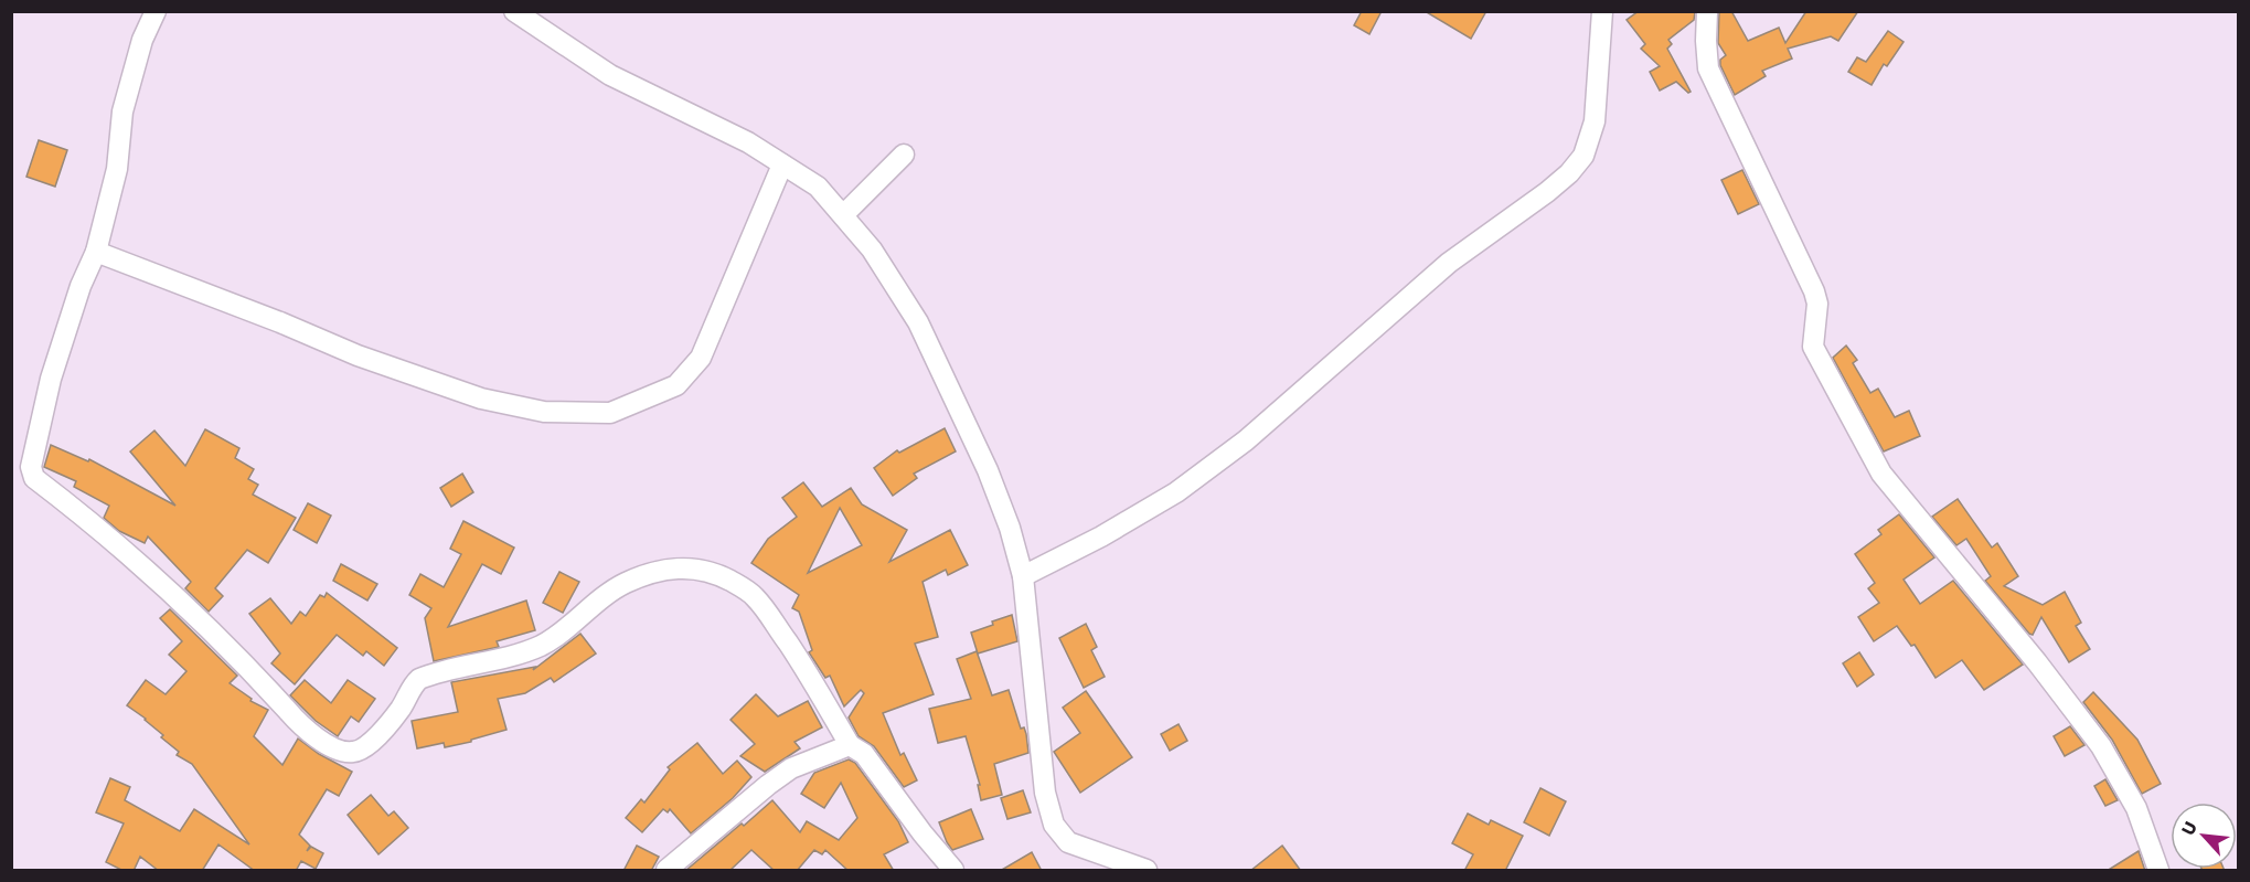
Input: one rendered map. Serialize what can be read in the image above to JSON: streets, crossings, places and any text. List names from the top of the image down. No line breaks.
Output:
{"north":"top left"}
